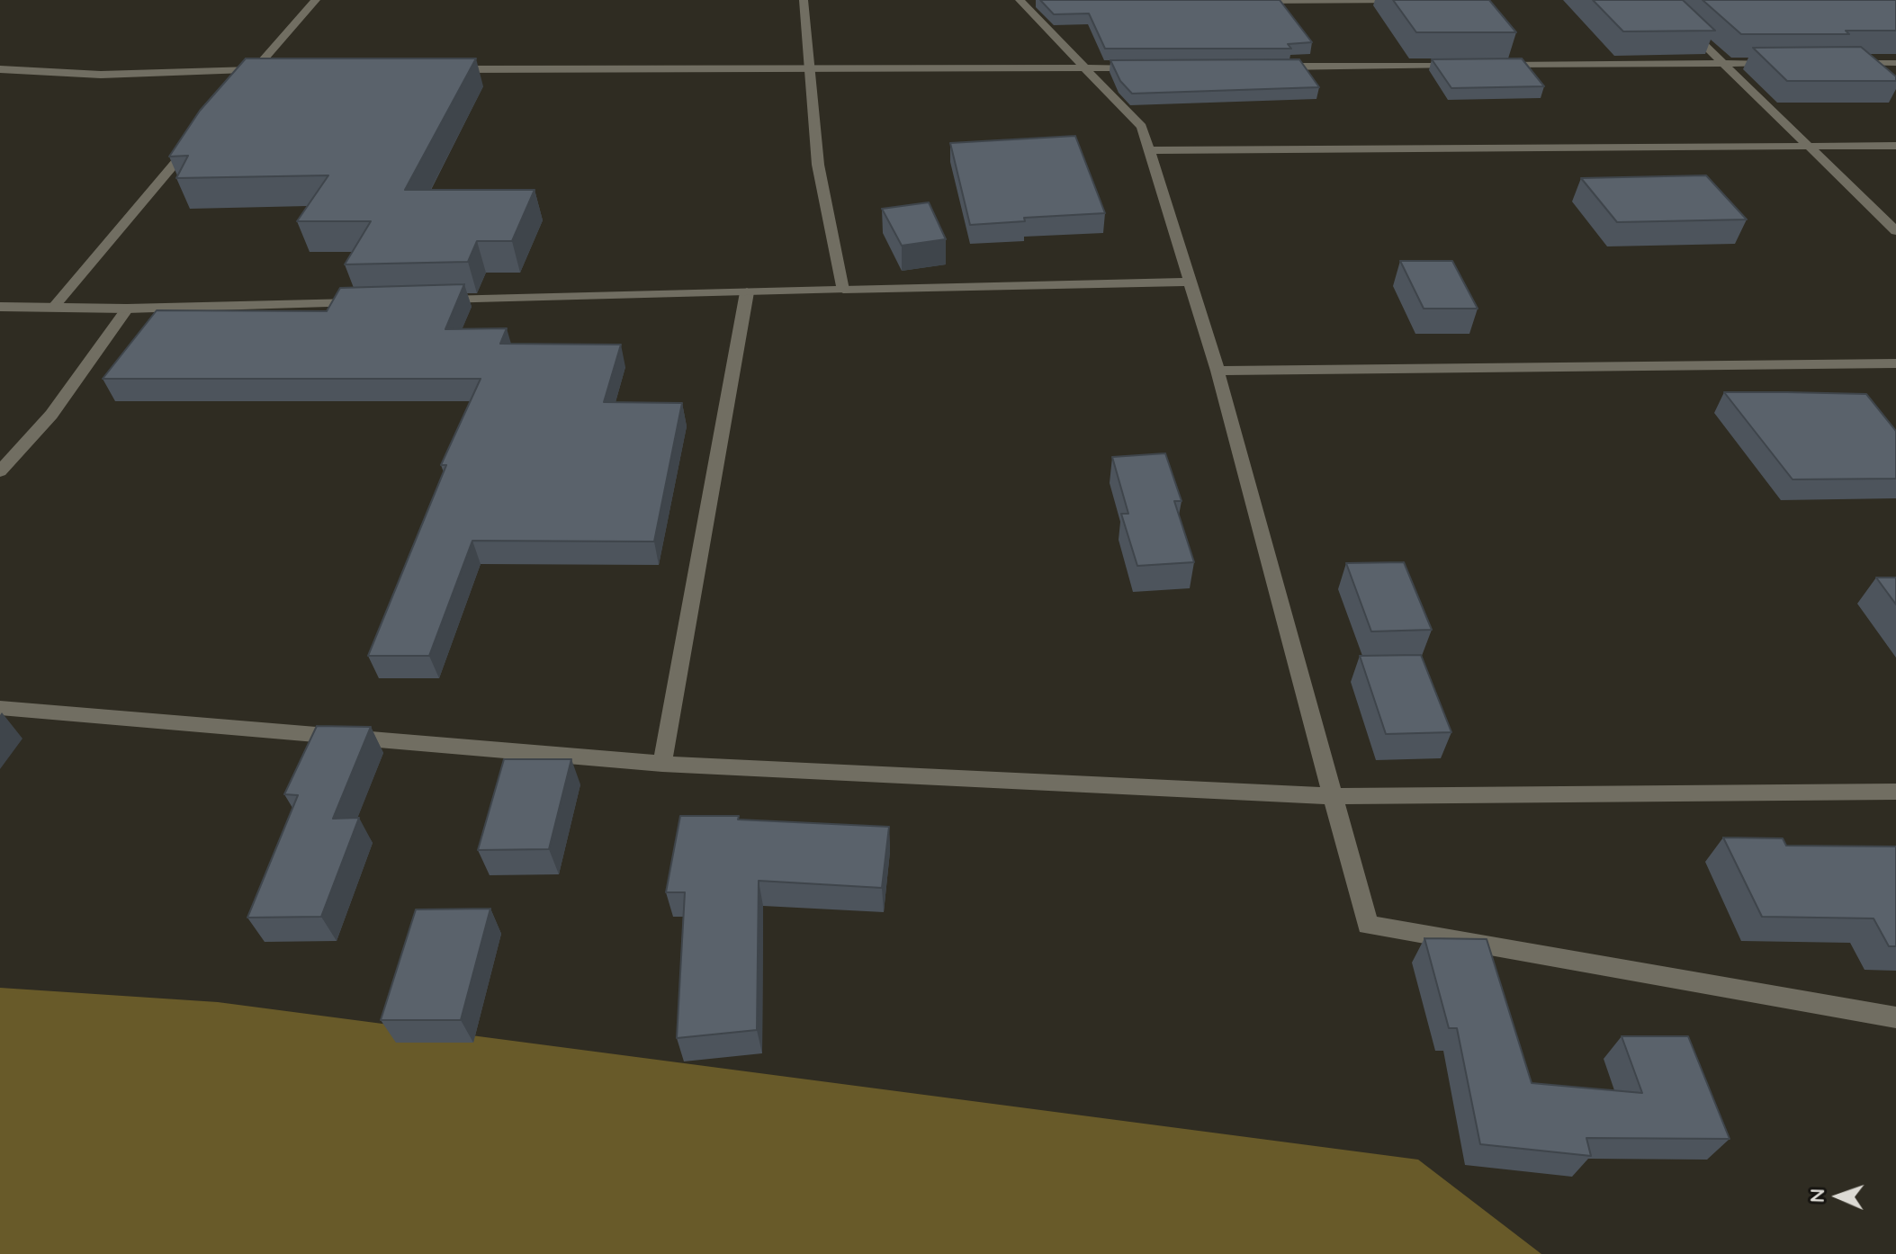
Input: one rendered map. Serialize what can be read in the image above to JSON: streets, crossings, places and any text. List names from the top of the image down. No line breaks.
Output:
{"north":"left"}
